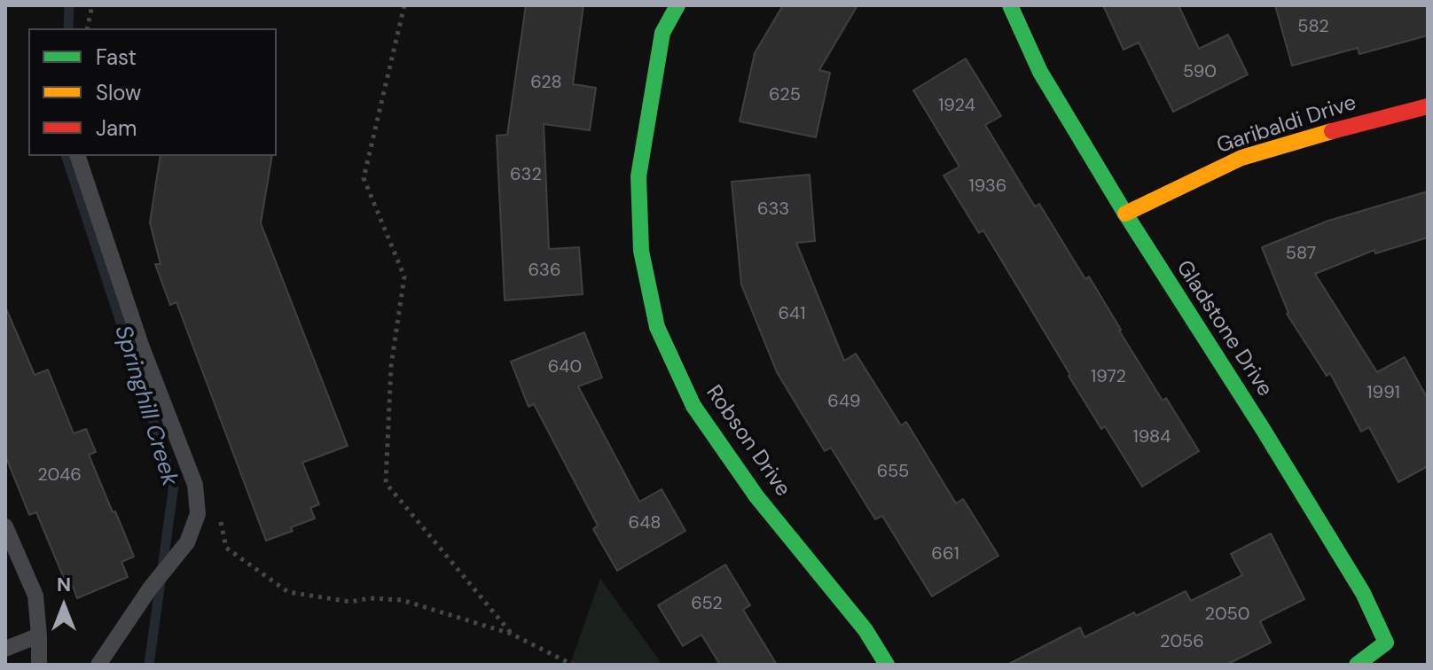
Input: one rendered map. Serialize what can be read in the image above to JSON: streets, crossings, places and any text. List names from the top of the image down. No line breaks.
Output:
{"streets":{"street":["Garibaldi Drive","Gladstone Drive","Robson Drive"]},"crossings":[["Garibaldi Drive","Gladstone Drive"]],"water":["Springhill Creek"],"house_numbers":["582","590","628","625","1924","632","1936","633","587","636","641","640","1972","1991","649","1984","655","2046","648","661","652","2050","2056"],"legend":["Fast","Slow","Jam"],"north":"top"}
